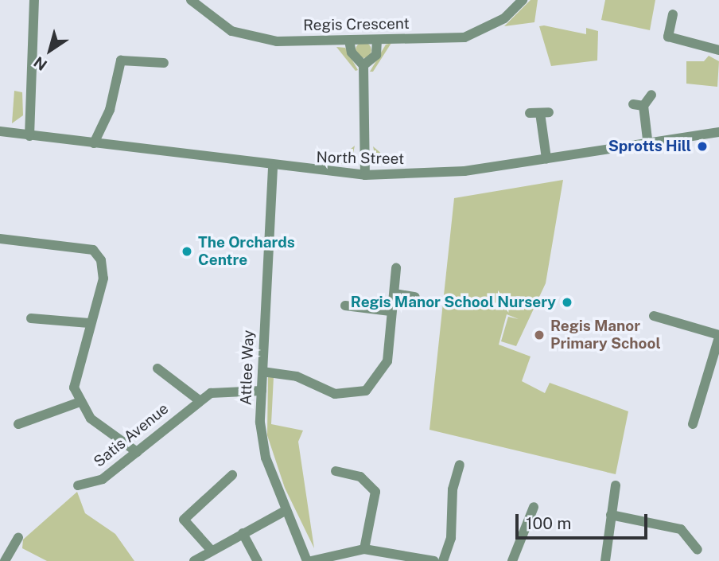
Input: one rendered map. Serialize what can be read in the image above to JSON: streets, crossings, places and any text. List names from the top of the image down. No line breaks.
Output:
{"streets":{"street":["Regis Crescent","North Street","Attlee Way","Satis Avenue"]},"crossings":[["North Street","Attlee Way"],["Attlee Way","Satis Avenue"]],"places":["Sprotts Hill","The Orchards Centre","Regis Manor School Nursery","Regis Manor Primary School"],"scale_bar":"100 m","north":"bottom left"}
